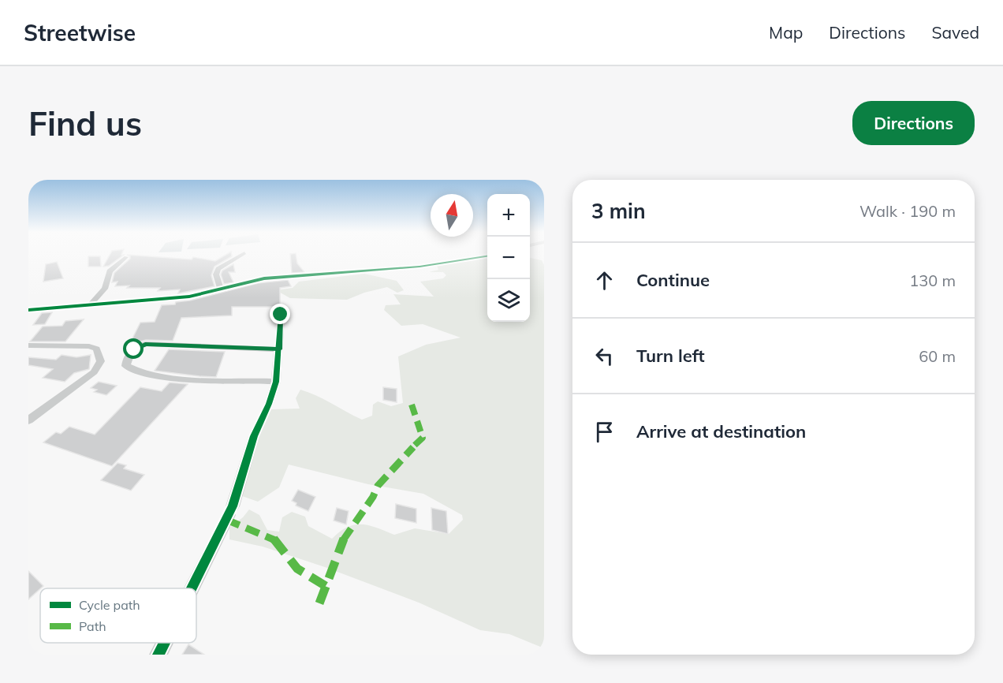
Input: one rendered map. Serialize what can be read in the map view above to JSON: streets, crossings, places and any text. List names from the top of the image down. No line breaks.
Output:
{"legend":["Cycle path","Path"],"north":"top","page":{"header":"Streetwise","nav":["Map","Directions","Saved"],"buttons":"Directions","title":"Find us","heading":["3 min","Walk · 190 m"],"map_buttons":["+","−"],"list":[["Continue","130 m"],["Turn left","60 m"],"Arrive at destination"]}}
